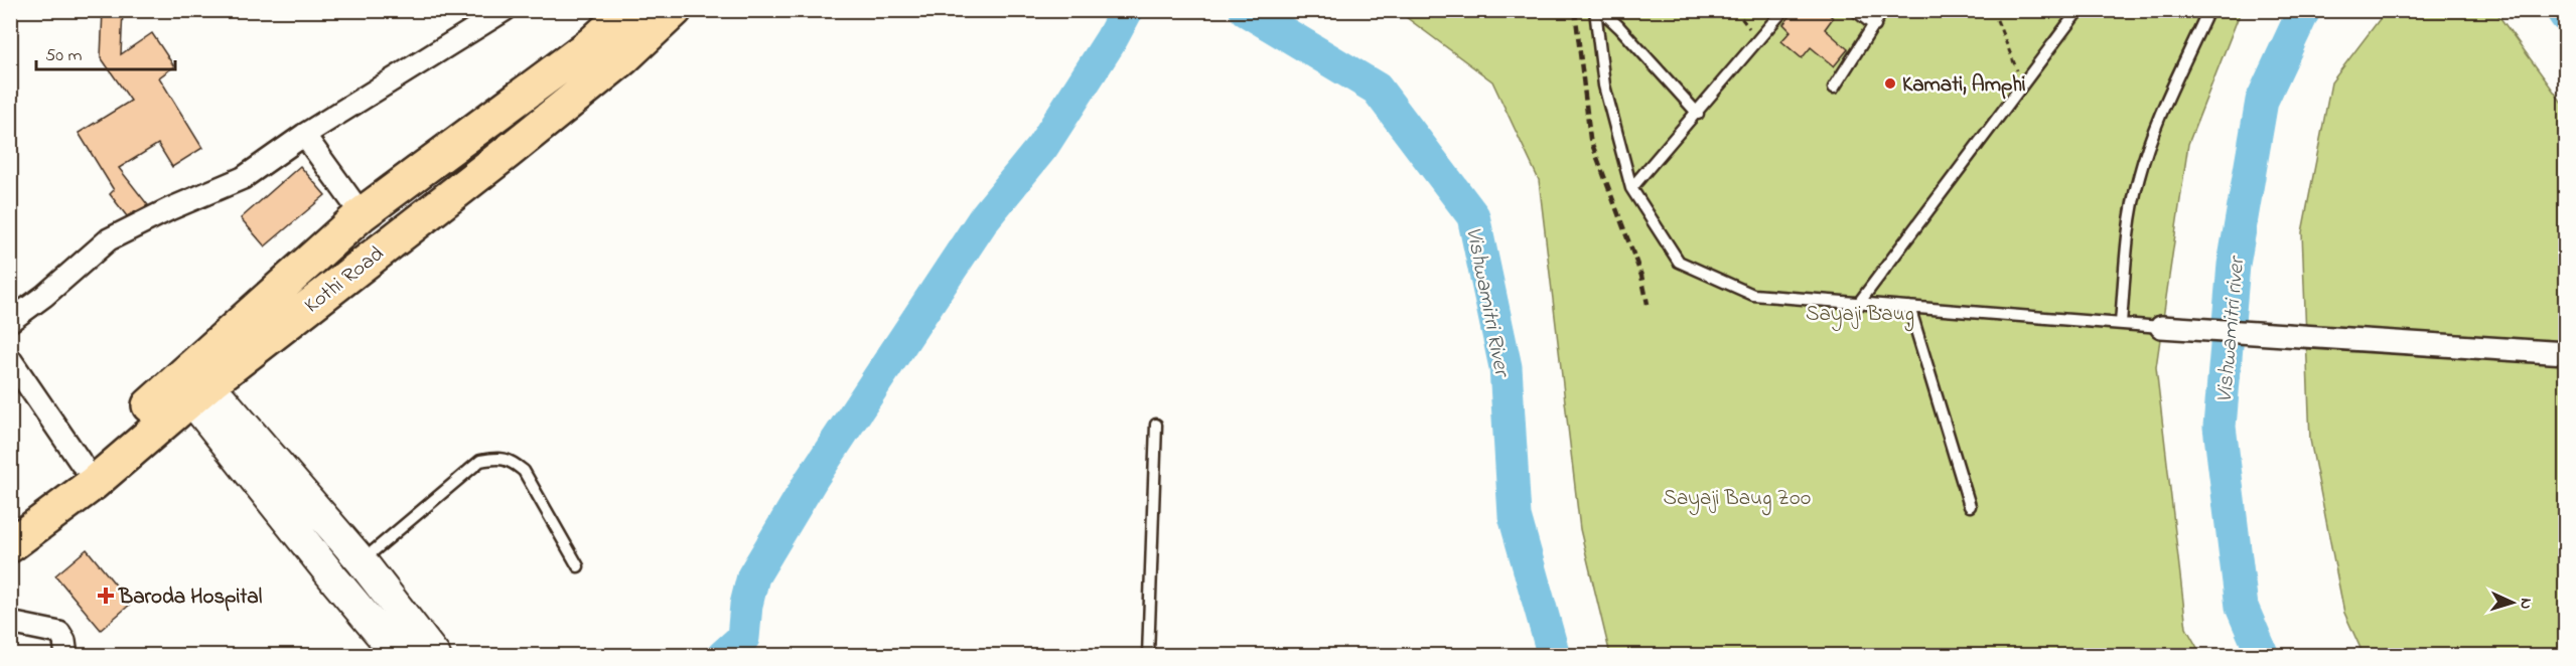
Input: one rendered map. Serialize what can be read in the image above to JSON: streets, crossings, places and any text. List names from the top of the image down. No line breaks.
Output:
{"streets":{"main road":["Kothi Road"]},"water":["Vishwamitri River","Vishwamitri river"],"parks":["Sayaji Baug","Sayaji Baug Zoo"],"places":{"other":["Kamati, Amphi"],"health":["Baroda Hospital"]},"scale_bar":"50 m","north":"right"}
